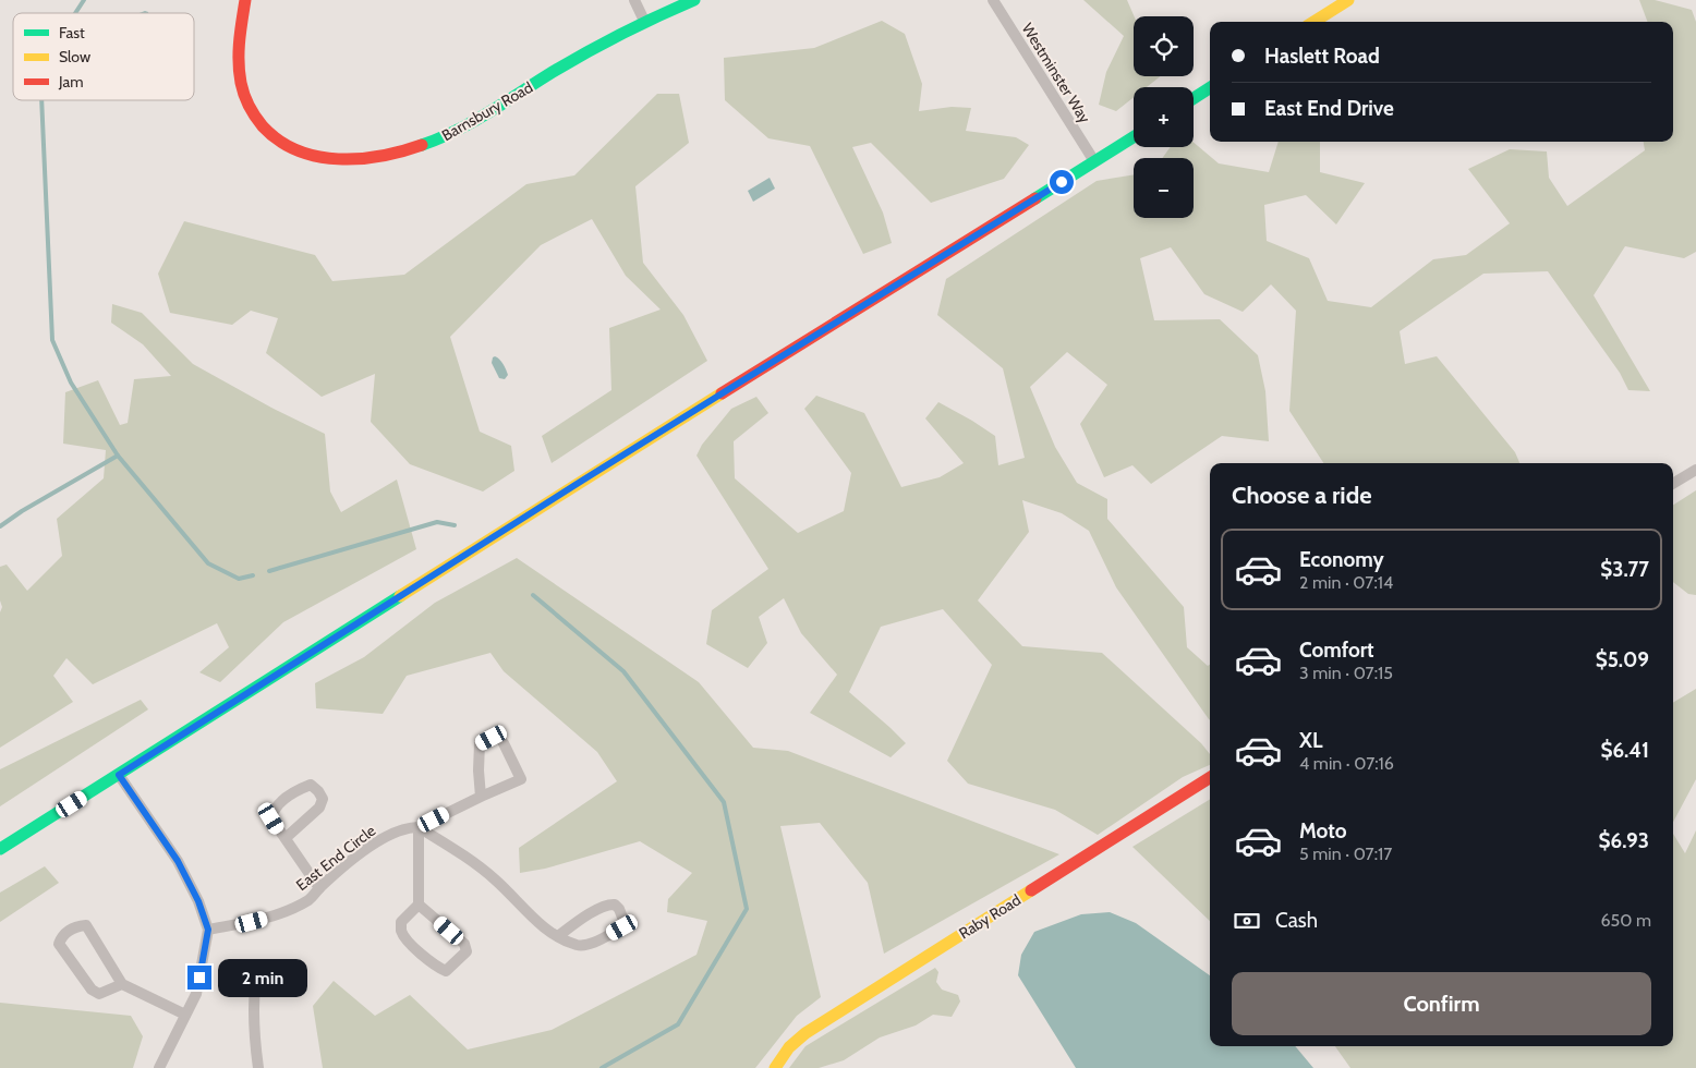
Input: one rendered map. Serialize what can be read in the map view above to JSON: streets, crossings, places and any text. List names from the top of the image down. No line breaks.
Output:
{"streets":{"main road":["Barnsbury Road","Raby Road"],"street":["Westminster Way","East End Circle"]},"legend":["Fast","Slow","Jam"],"page":{"map_buttons":["+","−"],"banner":["Haslett Road","East End Drive"],"heading":"Choose a ride","list":[{"name":"Economy","note":"2 min · 07:14","value":"$3.77"},{"name":"Comfort","note":"3 min · 07:15","value":"$5.09"},{"name":"XL","note":"4 min · 07:16","value":"$6.41"},{"name":"Moto","note":"5 min · 07:17","value":"$6.93"}],"pay":["Cash","650 m"],"bubble":"2 min","buttons":"Confirm"}}
